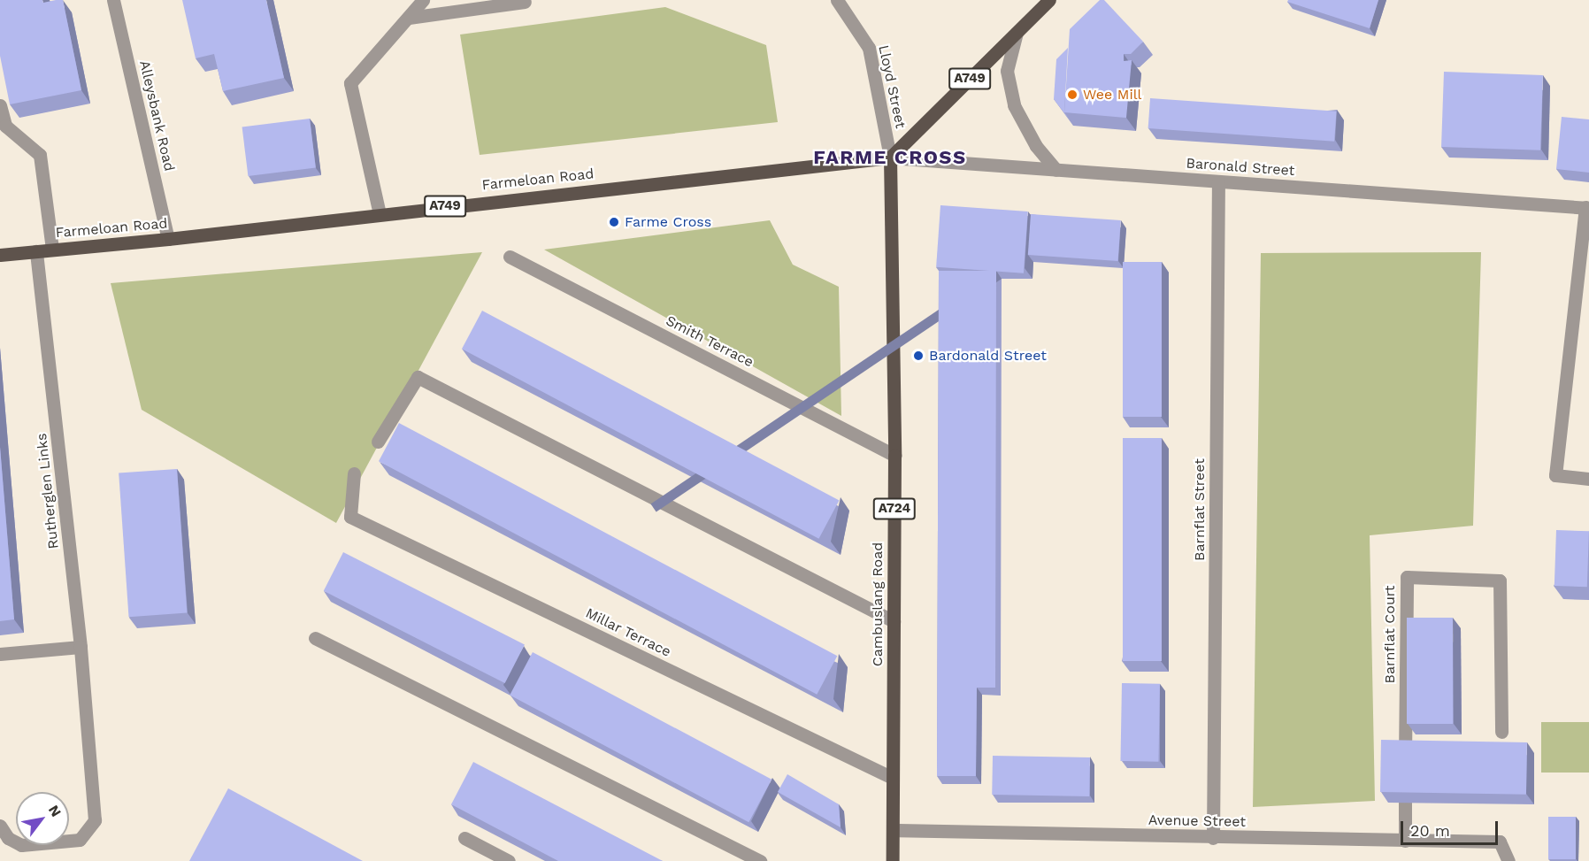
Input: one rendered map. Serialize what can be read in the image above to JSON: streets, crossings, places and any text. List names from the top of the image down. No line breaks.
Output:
{"streets":{"main road":["A749","Farmeloan Road","A724","Cambuslang Road"],"street":["Lloyd Street","Alleysbank Road","Baronald Street","Smith Terrace","Rutherglen Links","Barnflat Street","Millar Terrace","Barnflat Court","Avenue Street"]},"crossings":[["A749","Lloyd Street"],["A749","Baronald Street"],["A749","Farmeloan Road"],["A749","Cambuslang Road"],["Lloyd Street","Baronald Street"],["Lloyd Street","Farmeloan Road"],["Lloyd Street","Cambuslang Road"],["Alleysbank Road","Farmeloan Road"],["Baronald Street","Farmeloan Road"],["Baronald Street","Barnflat Street"],["Baronald Street","Cambuslang Road"],["Farmeloan Road","Rutherglen Links"],["Farmeloan Road","Cambuslang Road"],["Smith Terrace","Cambuslang Road"],["Barnflat Street","Avenue Street"],["Cambuslang Road","Millar Terrace"],["Cambuslang Road","Avenue Street"],["Barnflat Court","Avenue Street"]],"districts":["FARME CROSS"],"places":["Wee Mill","Farme Cross","Bardonald Street"],"scale_bar":"20 m","north":"top right"}
